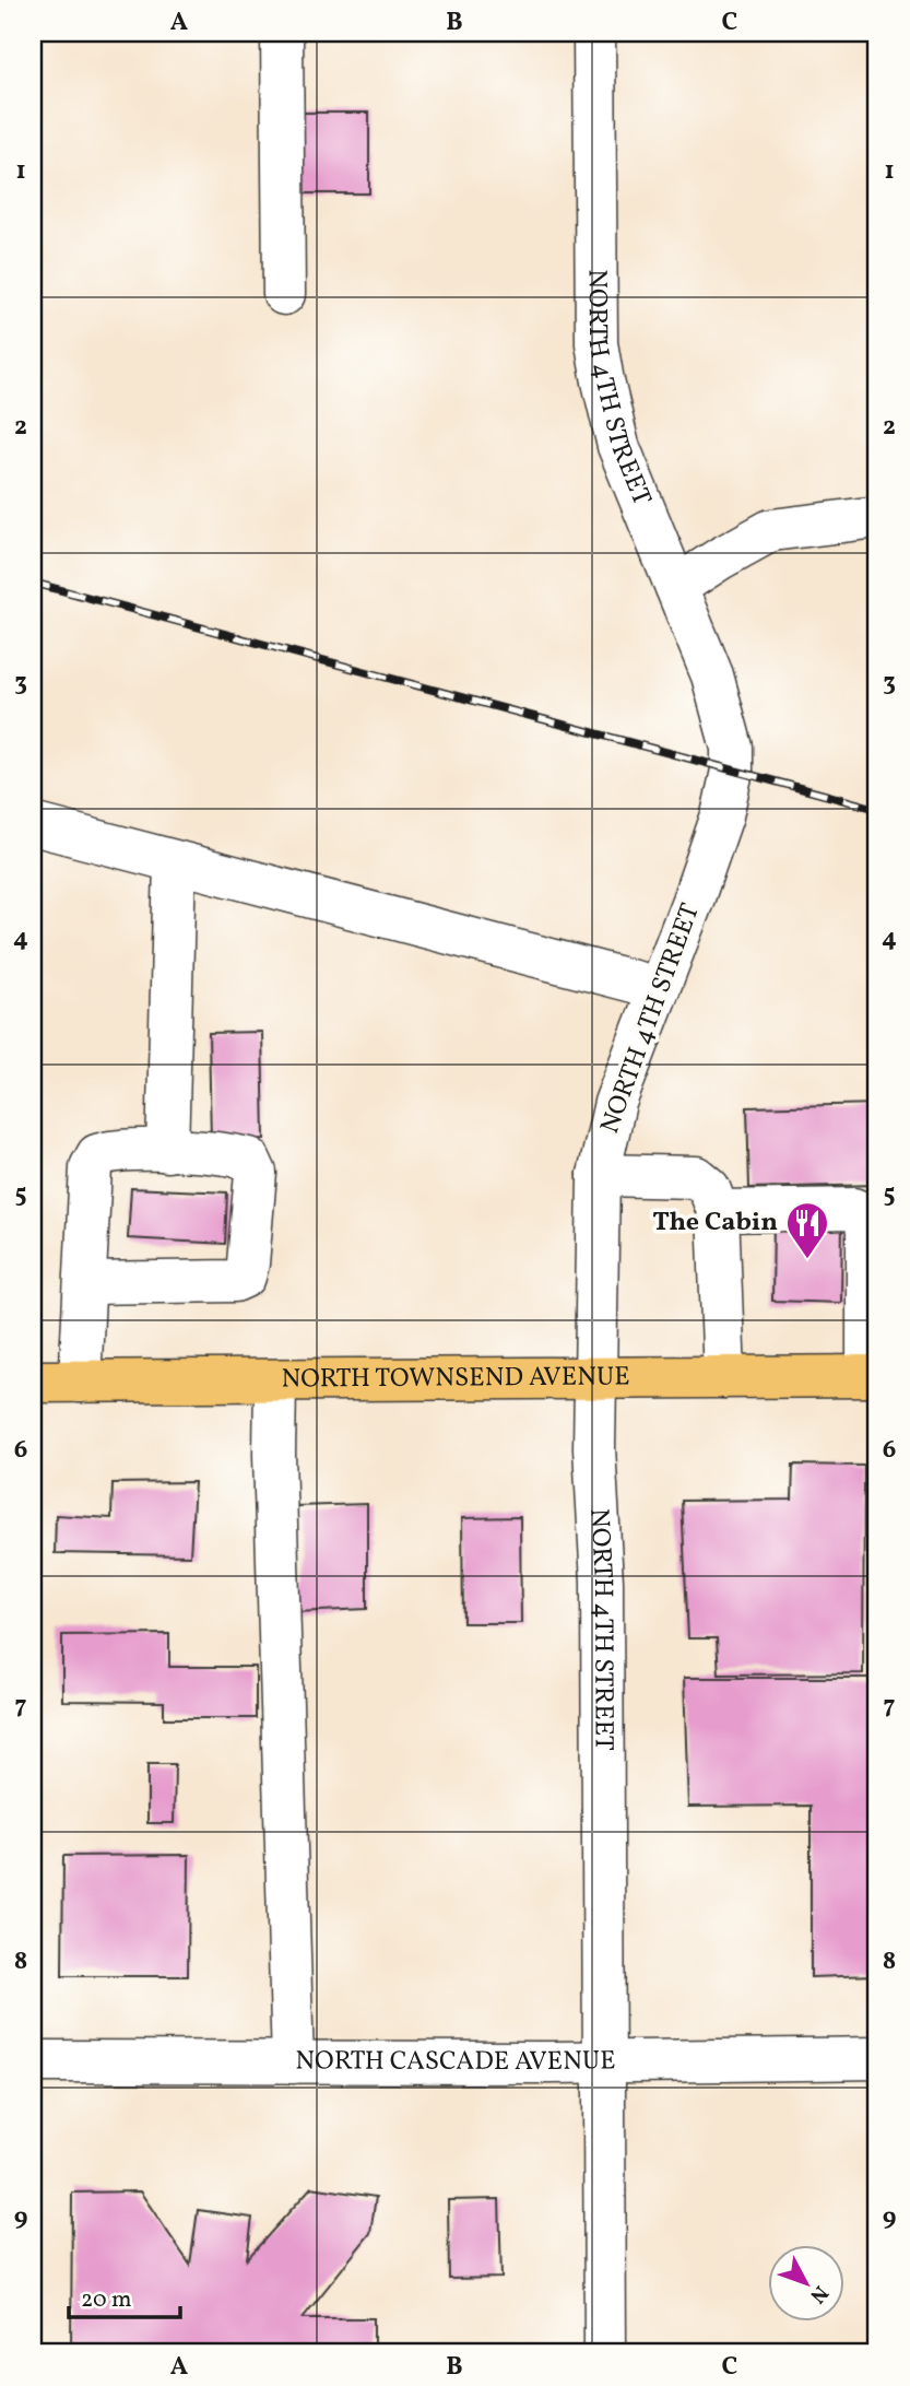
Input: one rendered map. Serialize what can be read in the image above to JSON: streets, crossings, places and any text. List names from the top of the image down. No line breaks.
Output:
{"streets":{"highway":["NORTH TOWNSEND AVENUE"],"street":["NORTH 4TH STREET","NORTH CASCADE AVENUE"]},"crossings":[["NORTH 4TH STREET","NORTH TOWNSEND AVENUE"],["NORTH 4TH STREET","NORTH CASCADE AVENUE"]],"places":{"restaurant":["The Cabin"]},"scale_bar":"20 m","north":"bottom right","grid":{"columns":["A","B","C"],"rows":["1","2","3","4","5","6","7","8","9"]}}
